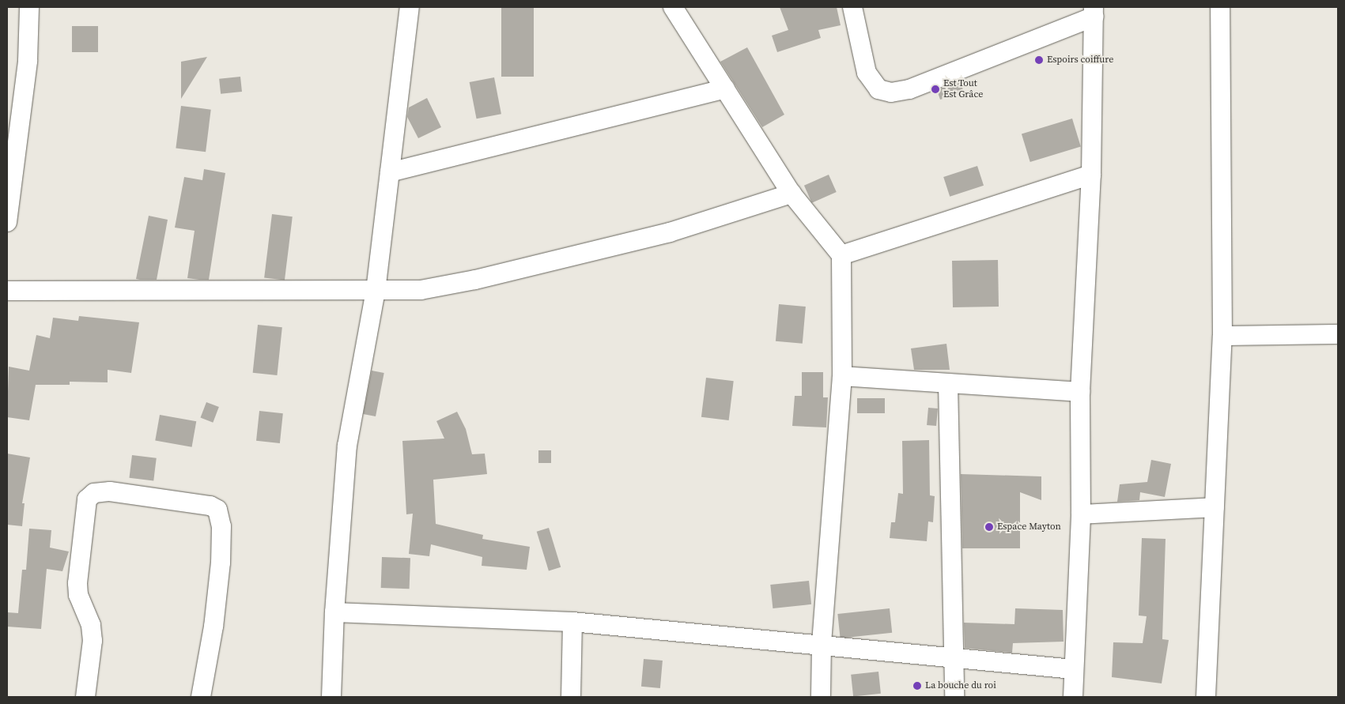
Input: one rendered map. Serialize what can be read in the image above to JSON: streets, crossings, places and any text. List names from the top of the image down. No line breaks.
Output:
{"places":["Espoirs coiffure","Est Tout Est Grâce","Espace Mayton","La bouche du roi"]}
